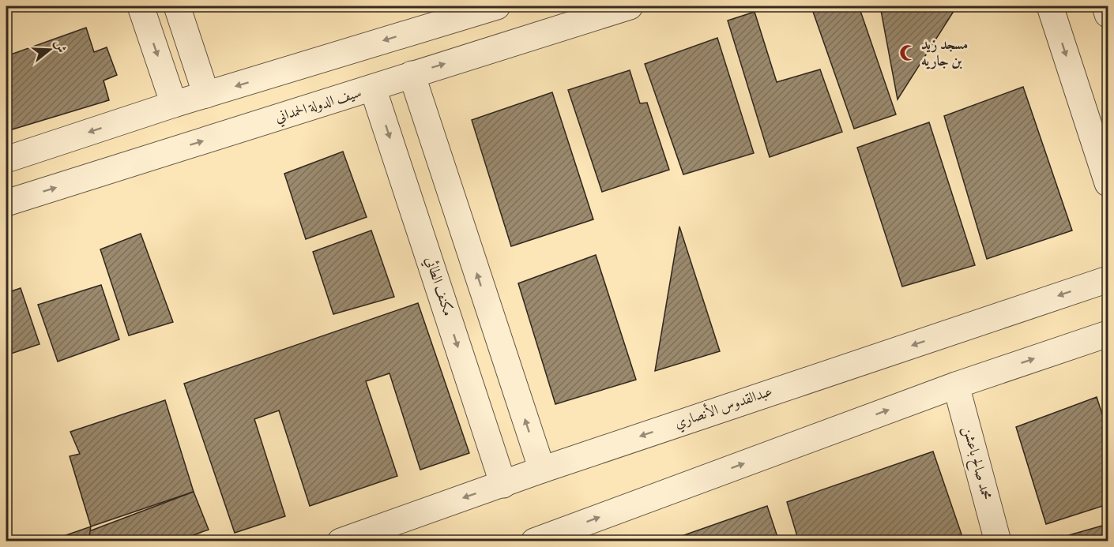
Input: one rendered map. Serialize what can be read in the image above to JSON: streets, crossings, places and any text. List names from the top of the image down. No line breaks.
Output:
{"streets":{"street":["سيف الدولة الحمداني","مكنف الطائي","عبدالقدوس الأنصاري","محمد صالح باعشن"]},"crossings":[["سيف الدولة الحمداني","مكنف الطائي"],["مكنف الطائي","عبدالقدوس الأنصاري"]],"places":{"mosque":["مسجد زيد بن جاريه"]},"north":"right"}
